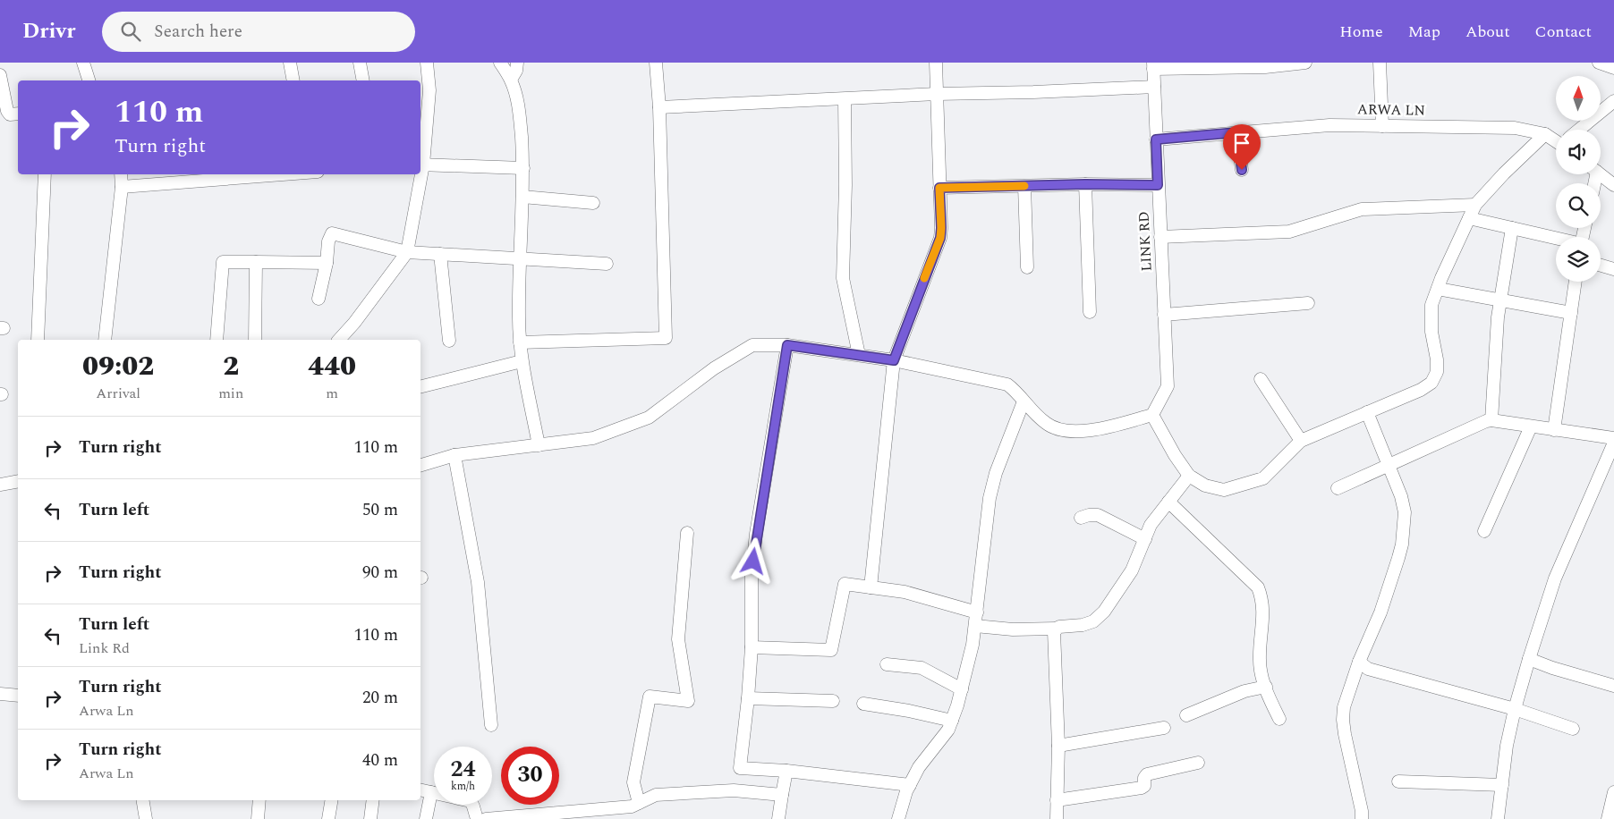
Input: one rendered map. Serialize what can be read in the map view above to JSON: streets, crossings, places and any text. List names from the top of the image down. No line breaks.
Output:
{"streets":{"street":["ARWA LN","LINK RD"]},"crossings":[["ARWA LN","LINK RD"]],"north":"top","page":{"header":"Drivr","search":"Search here","nav":["Home","Map","About","Contact"],"turn":["110 m","Turn right"],"eta":["09:02","Arrival","2","min","440","m"],"list":[{"name":"Turn right","value":"110 m"},{"name":"Turn left","value":"50 m"},{"name":"Turn right","value":"90 m"},{"name":"Turn left","note":"Link Rd","value":"110 m"},{"name":"Turn right","note":"Arwa Ln","value":"20 m"},{"name":"Turn right","note":"Arwa Ln","value":"40 m"}],"speed":"24 km/h","limit":"30"}}
